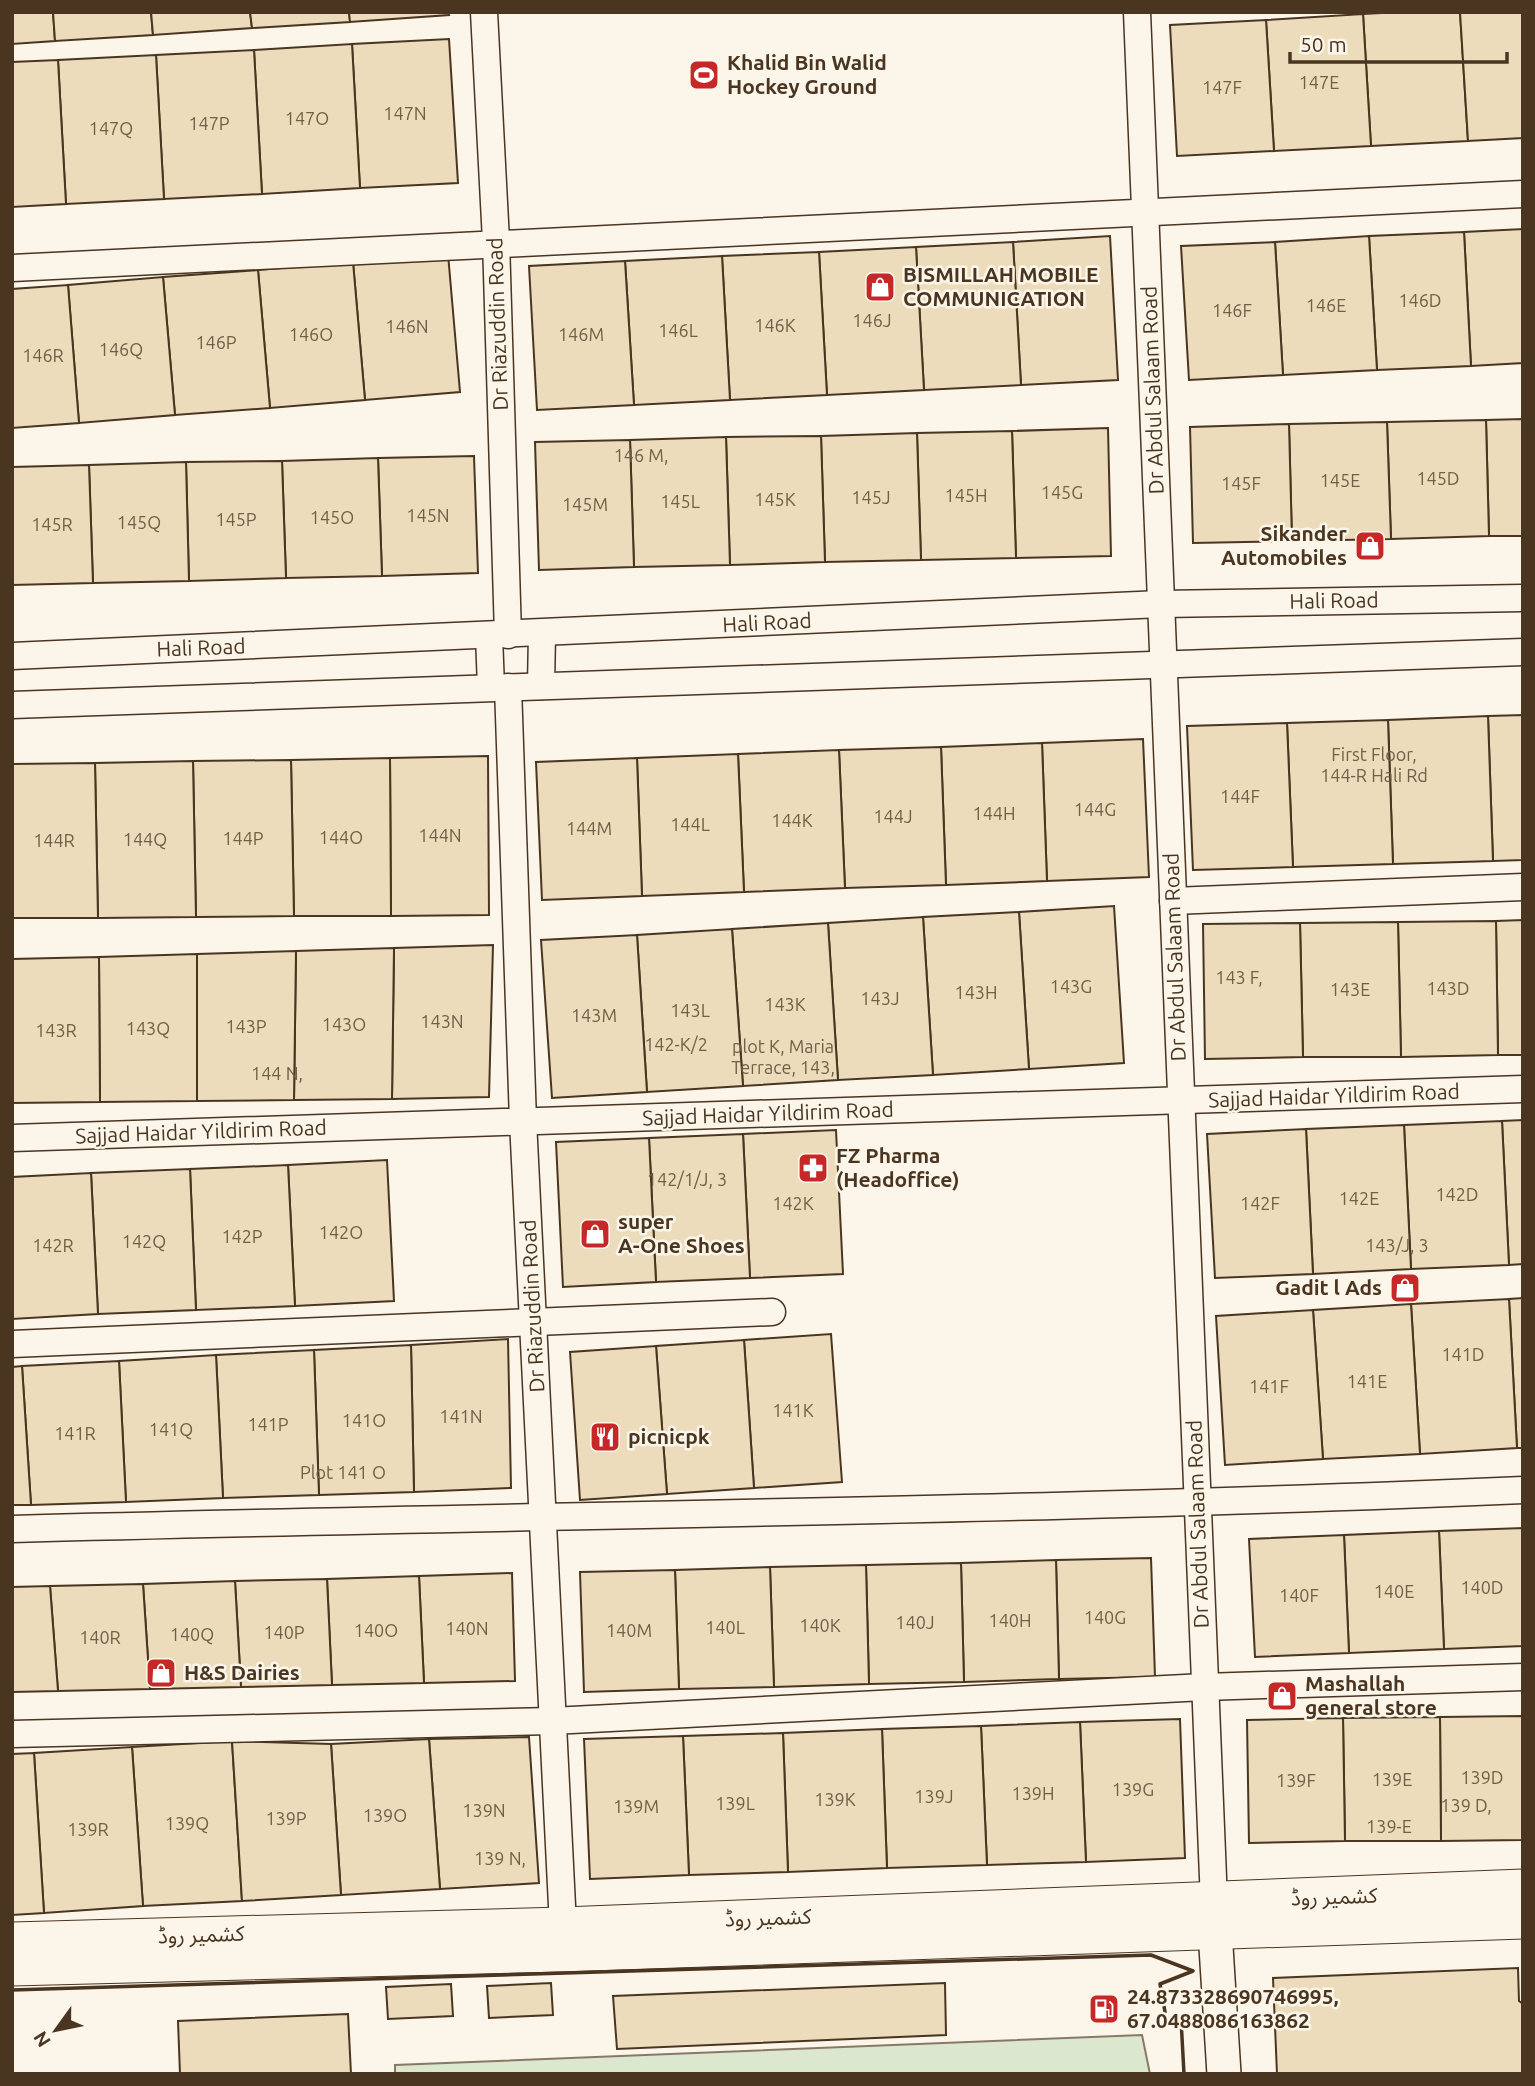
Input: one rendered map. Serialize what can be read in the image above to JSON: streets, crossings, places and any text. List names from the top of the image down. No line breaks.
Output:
{"streets":{"main road":["کشمیر روڈ"],"street":["Dr Riazuddin Road","Dr Abdul Salaam Road","Hali Road","Sajjad Haidar Yildirim Road"]},"crossings":[["Dr Riazuddin Road","Hali Road"],["Dr Riazuddin Road","Sajjad Haidar Yildirim Road"],["Dr Riazuddin Road","کشمیر روڈ"],["Dr Abdul Salaam Road","Hali Road"],["Dr Abdul Salaam Road","Sajjad Haidar Yildirim Road"],["Dr Abdul Salaam Road","کشمیر روڈ"]],"places":{"sports":["Khalid Bin Walid Hockey Ground"],"shop":["BISMILLAH MOBILE COMMUNICATION","Sikander Automobiles","super A-One Shoes","Gadit l Ads","H&S Dairies","Mashallah general store"],"pharmacy":["FZ Pharma (Headoffice)"],"restaurant":["picnicpk"],"fuel station":["24.873328690746995, 67.0488086163862"]},"house_numbers":["147E","147F","147N","147O","147P","147Q","146D","146E","146F","146J","146K","146N","146L","146O","146M","146P","146Q","146R","146 M,","145D","145E","145F","145G","145H","145J","145K","145L","145M","145N","145O","145P","145Q","145R","First Floor, 144-R Hali Rd","144F","144G","144H","144J","144K","144L","144M","144N","144O","144P","144Q","144R","143 F,","143G","143D","143E","143H","143J","143K","143L","143M","143N","143O","143P","143Q","143R","142-K/2","plot K, Maria Terrace, 143,","144 N,","142/1/J, 3","142D","142E","142K","142F","142O","142P","142Q","142R","143/J, 3","141D","141E","141F","141K","141N","141O","141P","141Q","141R","Plot 141 O","140D","140E","140F","140G","140H","140J","140K","140L","140N","140O","140M","140P","140Q","140R","139D","139E","139F","139G","139H","139J","139K","139L","139 D,","139M","139N","139O","139P","139Q","139-E","139R","139 N,"],"scale_bar":"50 m","north":"bottom left"}
